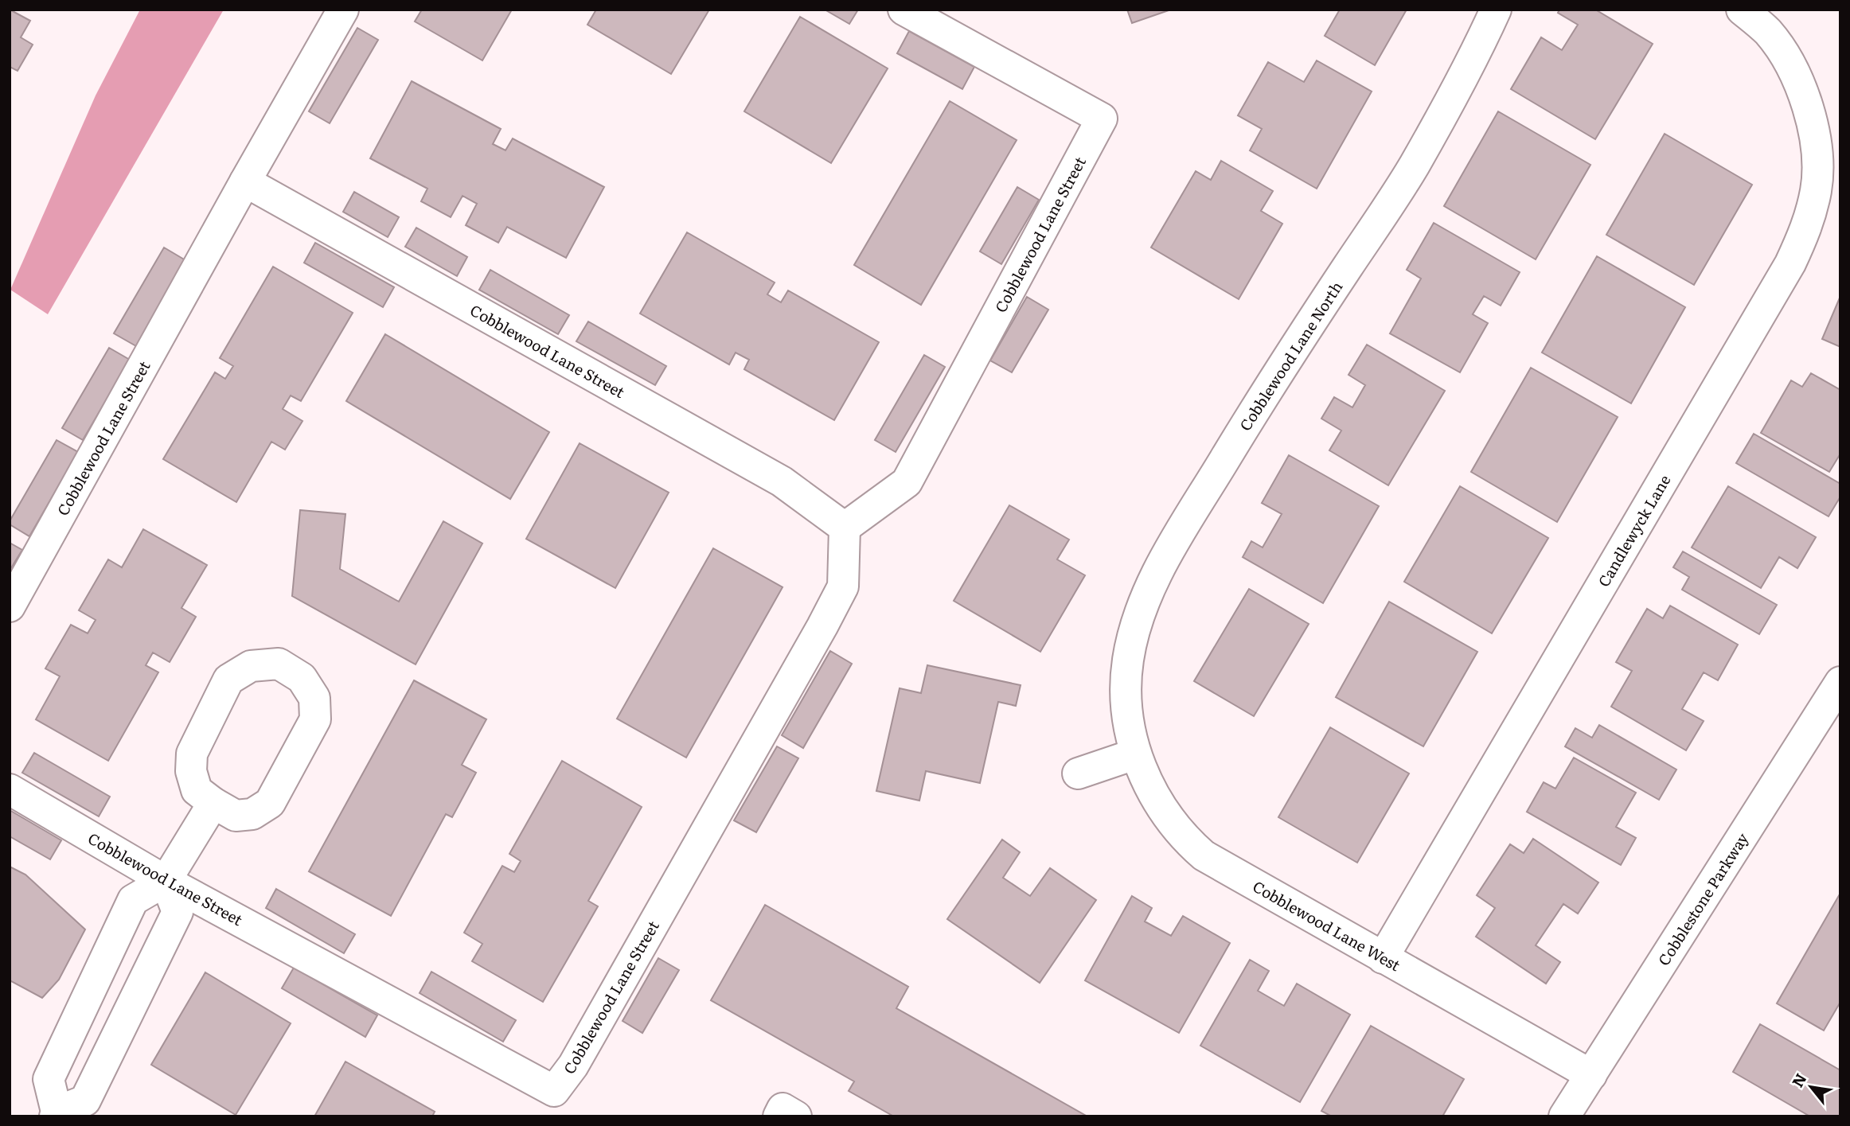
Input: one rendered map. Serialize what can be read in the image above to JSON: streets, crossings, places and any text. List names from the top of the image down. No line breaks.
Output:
{"streets":{"street":["Cobblewood Lane Street","Cobblewood Lane North","Candlewyck Lane","Cobblestone Parkway","Cobblewood Lane West"]},"crossings":[["Cobblewood Lane North","Cobblewood Lane West"],["Candlewyck Lane","Cobblewood Lane West"],["Cobblestone Parkway","Cobblewood Lane West"]],"north":"top left"}
